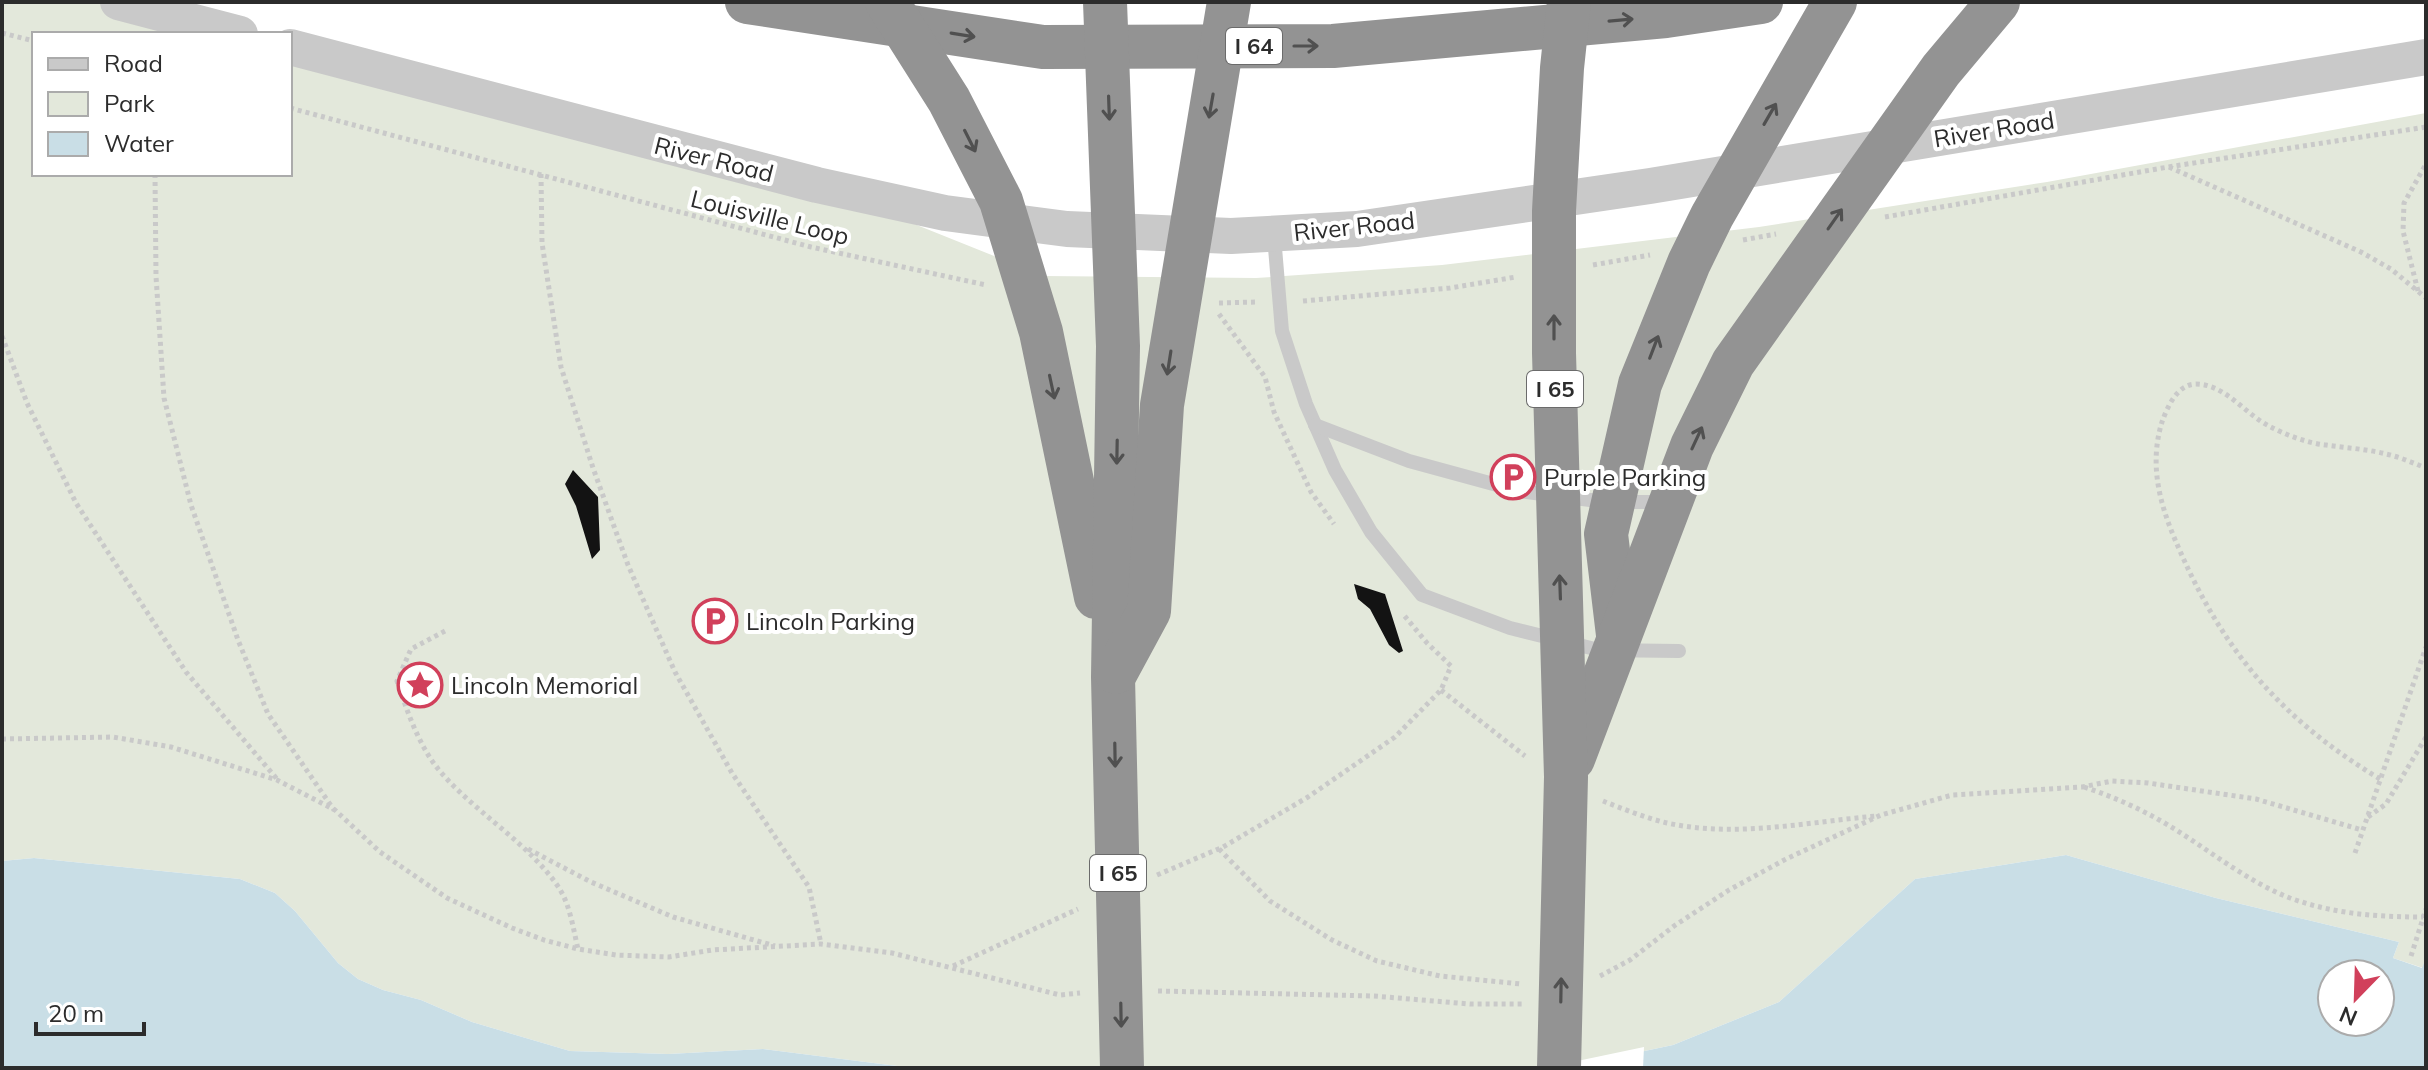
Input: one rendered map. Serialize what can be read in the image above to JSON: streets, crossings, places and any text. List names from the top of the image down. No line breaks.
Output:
{"streets":{"highway":["I 64","I 65"],"street":["River Road"],"path":["Louisville Loop"]},"places":{"parking":["Purple Parking","Lincoln Parking"],"place":["Lincoln Memorial"]},"legend":["Road","Park","Water"],"scale_bar":"20 m","north":"bottom left"}
